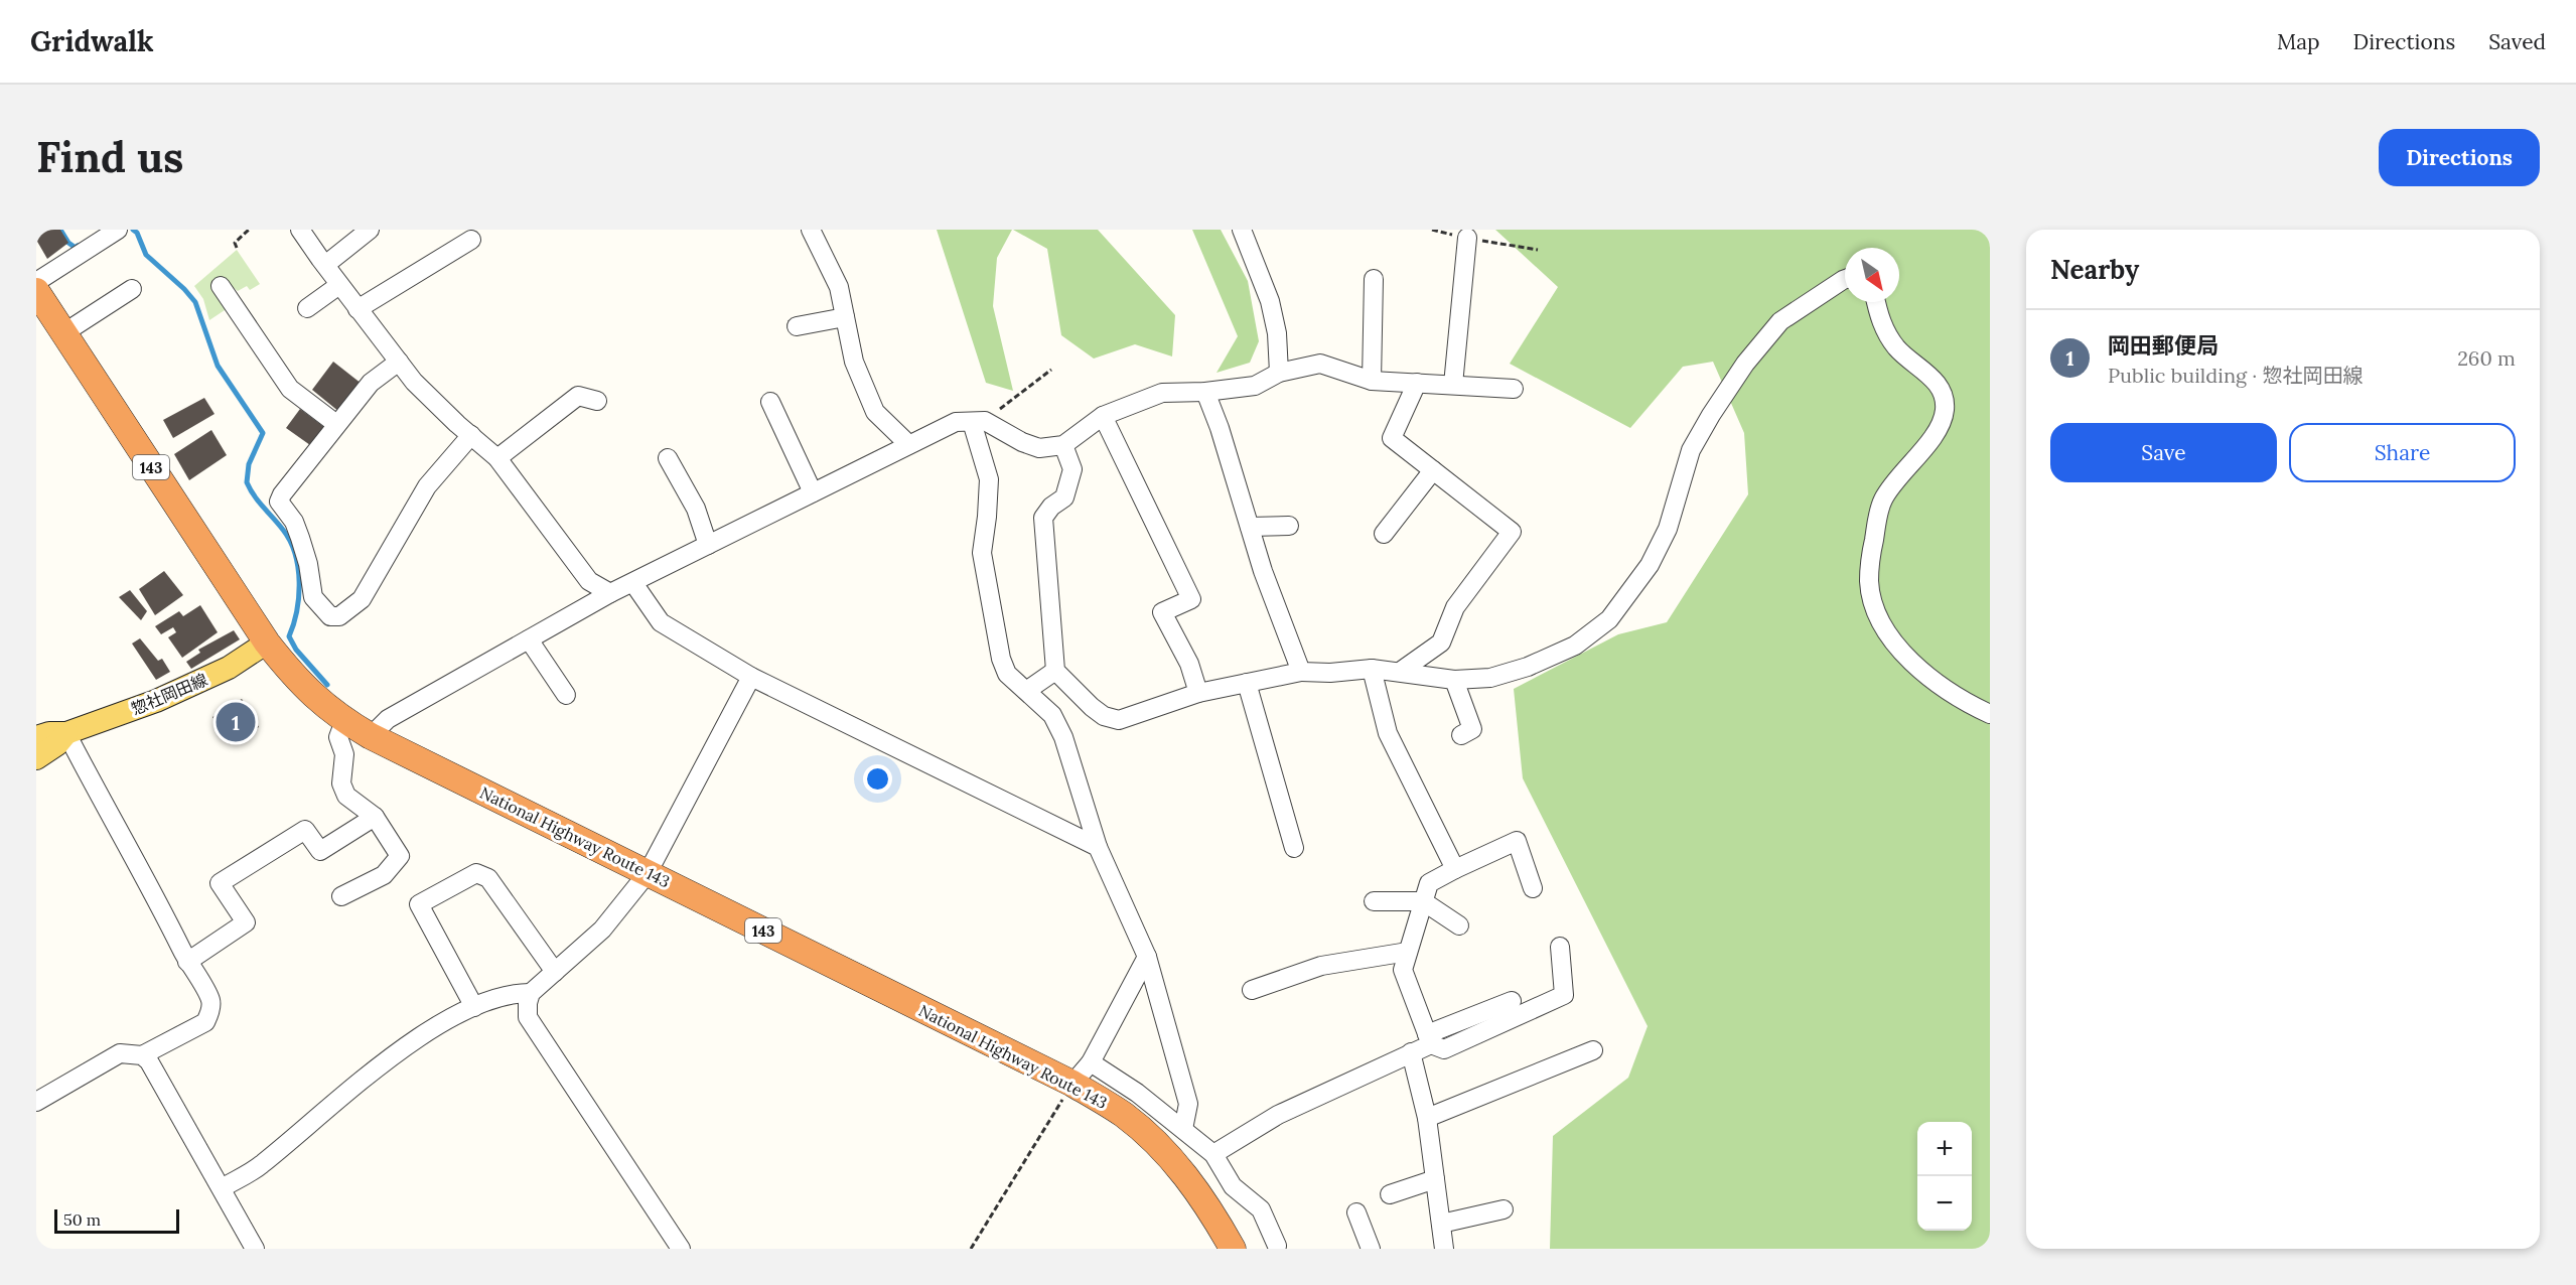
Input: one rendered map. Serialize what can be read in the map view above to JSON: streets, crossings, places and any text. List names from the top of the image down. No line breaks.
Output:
{"streets":{"highway":["143","National Highway Route 143"],"main road":["惣社岡田線"]},"crossings":[["惣社岡田線","National Highway Route 143"]],"scale_bar":"50 m","north":"bottom right","page":{"header":"Gridwalk","nav":["Map","Directions","Saved"],"buttons":["Directions",["Save","Share"]],"title":"Find us","heading":"Nearby","list":[{"mark":"1","name":"岡田郵便局","note":"Public building · 惣社岡田線","value":"260 m"}],"pins":"1","map_buttons":["+","−"],"scale":"50 m"}}
